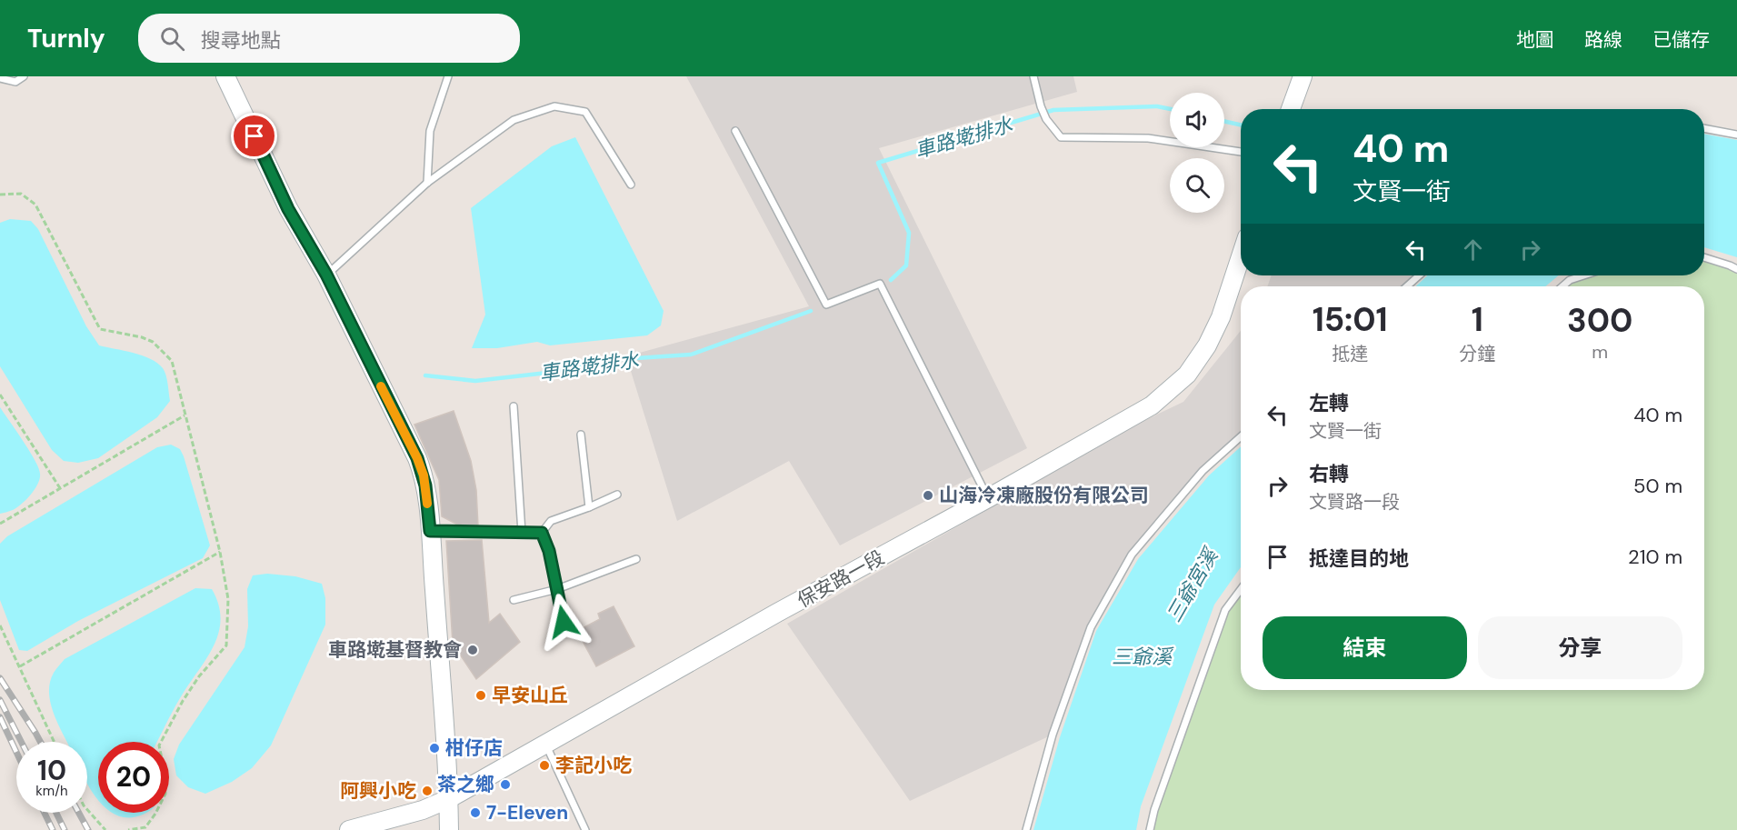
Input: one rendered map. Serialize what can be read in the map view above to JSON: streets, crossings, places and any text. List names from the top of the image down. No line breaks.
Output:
{"streets":{"street":["保安路一段"]},"water":["車路墘排水","三爺宮溪","三爺溪"],"places":["山海冷凍廠股份有限公司","車路墘基督教會","早安山丘","柑仔店","李記小吃","茶之鄉","阿興小吃","7-Eleven"],"page":{"header":"Turnly","search":"搜尋地點","nav":["地圖","路線","已儲存"],"turn":["40 m","文賢一街"],"eta":["15:01","抵達","1","分鐘","300","m"],"list":[{"name":"左轉","note":"文賢一街","value":"40 m"},{"name":"右轉","note":"文賢路一段","value":"50 m"},{"name":"抵達目的地","value":"210 m"}],"buttons":["結束","分享"],"speed":"10 km/h","limit":"20"}}
